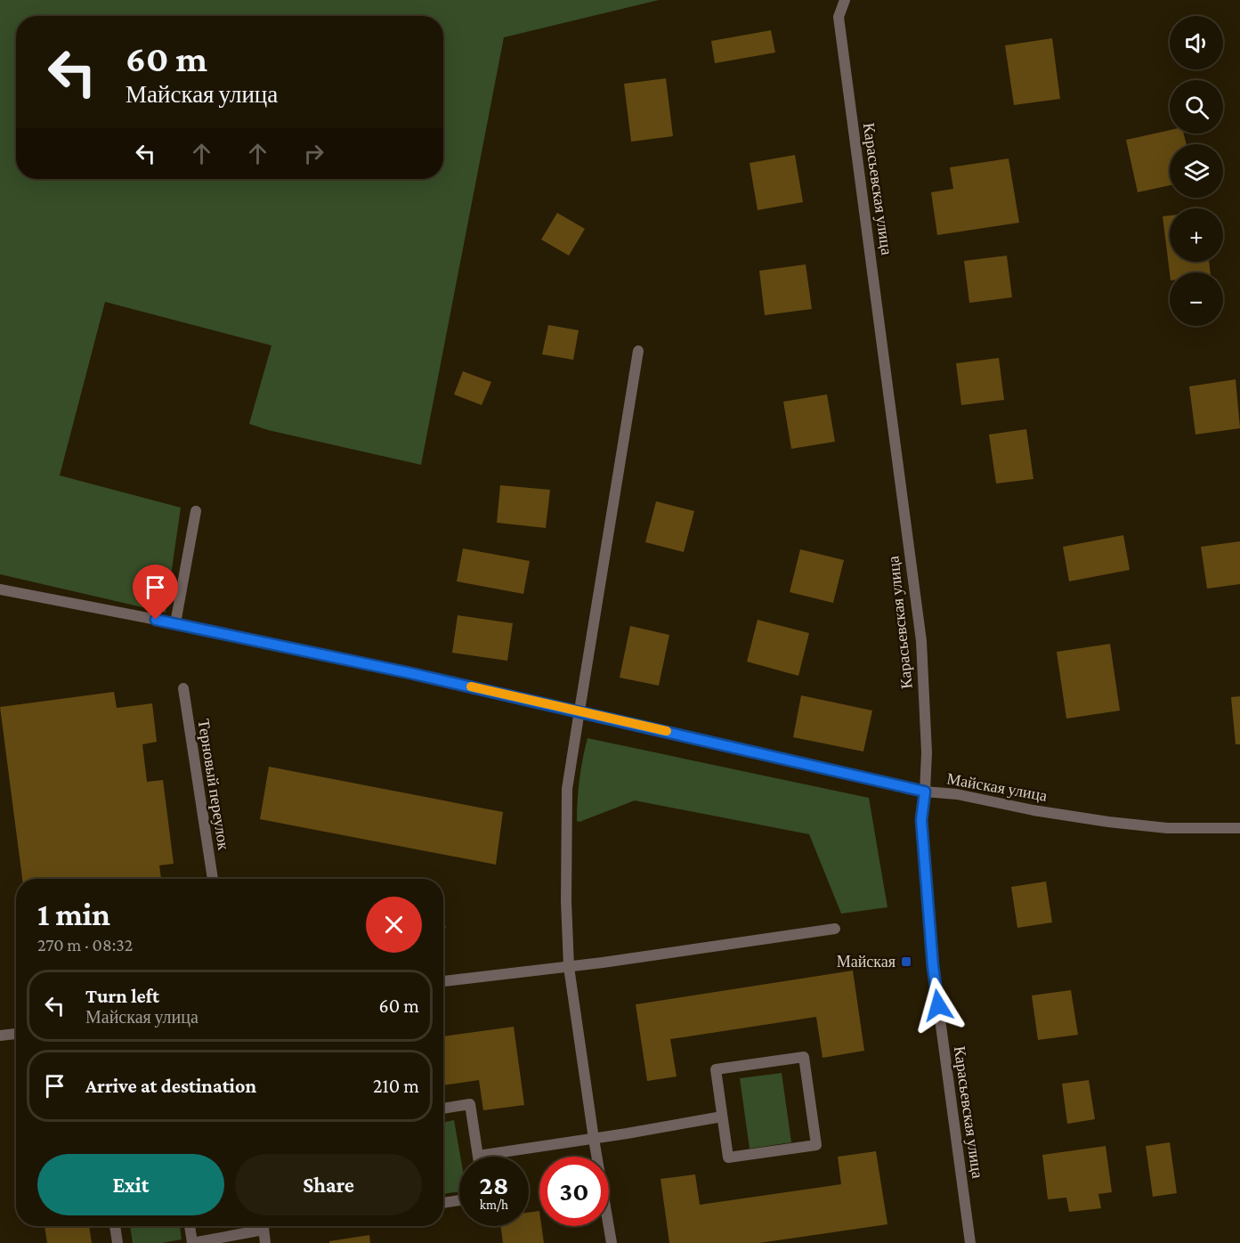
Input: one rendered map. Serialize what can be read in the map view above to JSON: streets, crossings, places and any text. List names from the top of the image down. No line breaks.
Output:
{"streets":{"street":["Карасьевская улица","Терновый переулок","Майская улица"]},"crossings":[["Карасьевская улица","Майская улица"]],"places":{"transit":["Майская"]},"page":{"map_buttons":["+","−"],"turn":["60 m","Майская улица"],"heading":["1 min","270 m · 08:32"],"list":[{"name":"Turn left","note":"Майская улица","value":"60 m"},{"name":"Arrive at destination","value":"210 m"}],"buttons":["Exit","Share"],"speed":"28 km/h","limit":"30"}}
